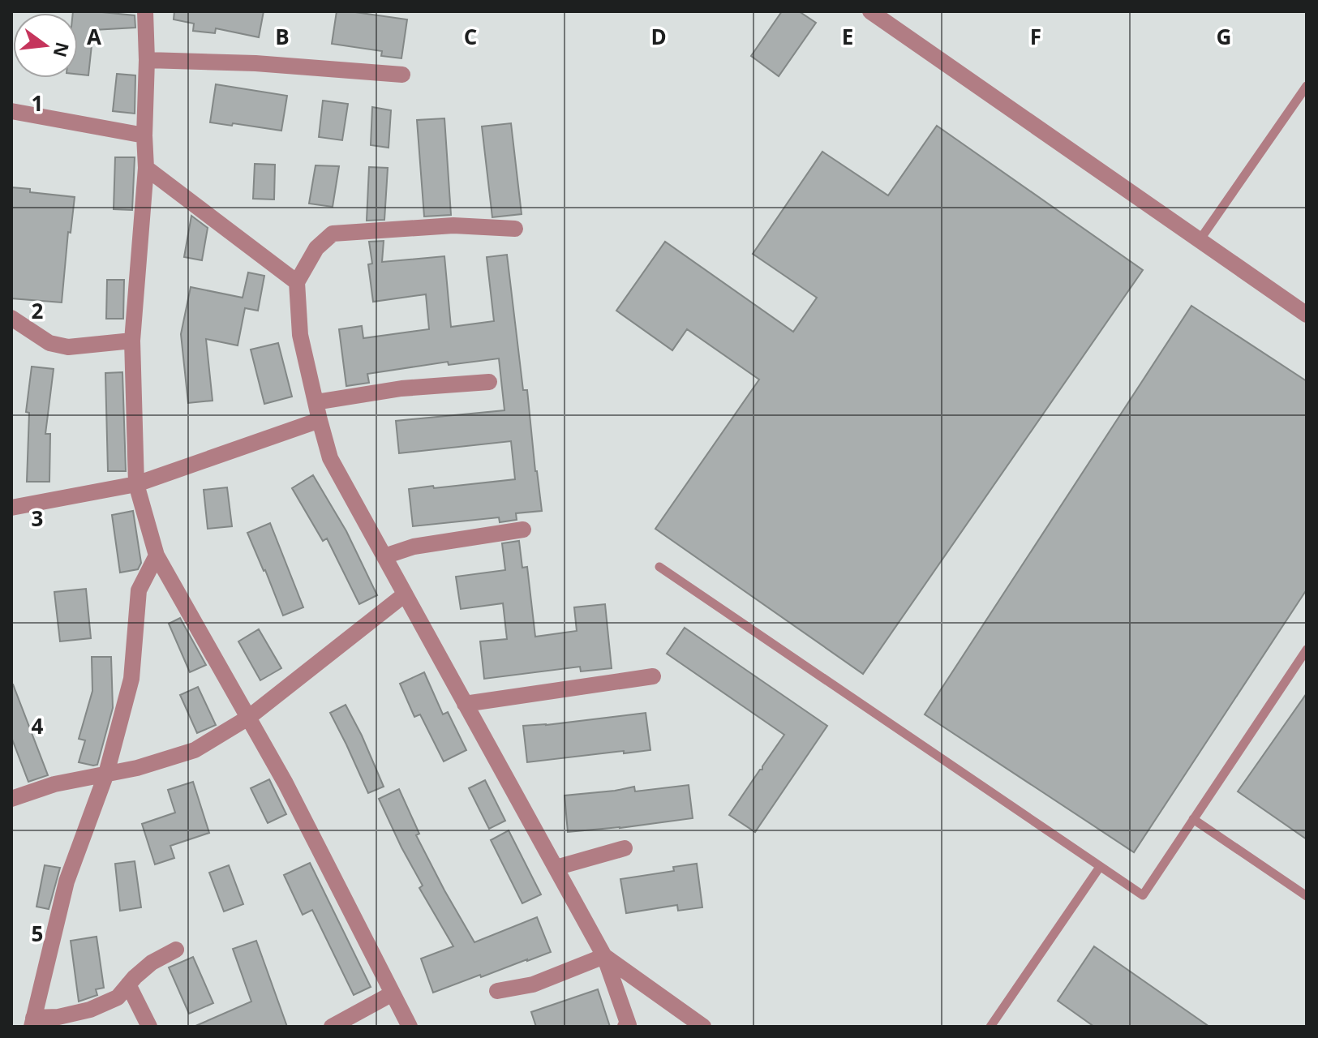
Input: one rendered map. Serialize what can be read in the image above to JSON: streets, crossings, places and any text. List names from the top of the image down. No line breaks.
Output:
{"north":"right","grid":{"columns":["A","B","C","D","E","F","G"],"rows":["1","2","3","4","5"]}}
